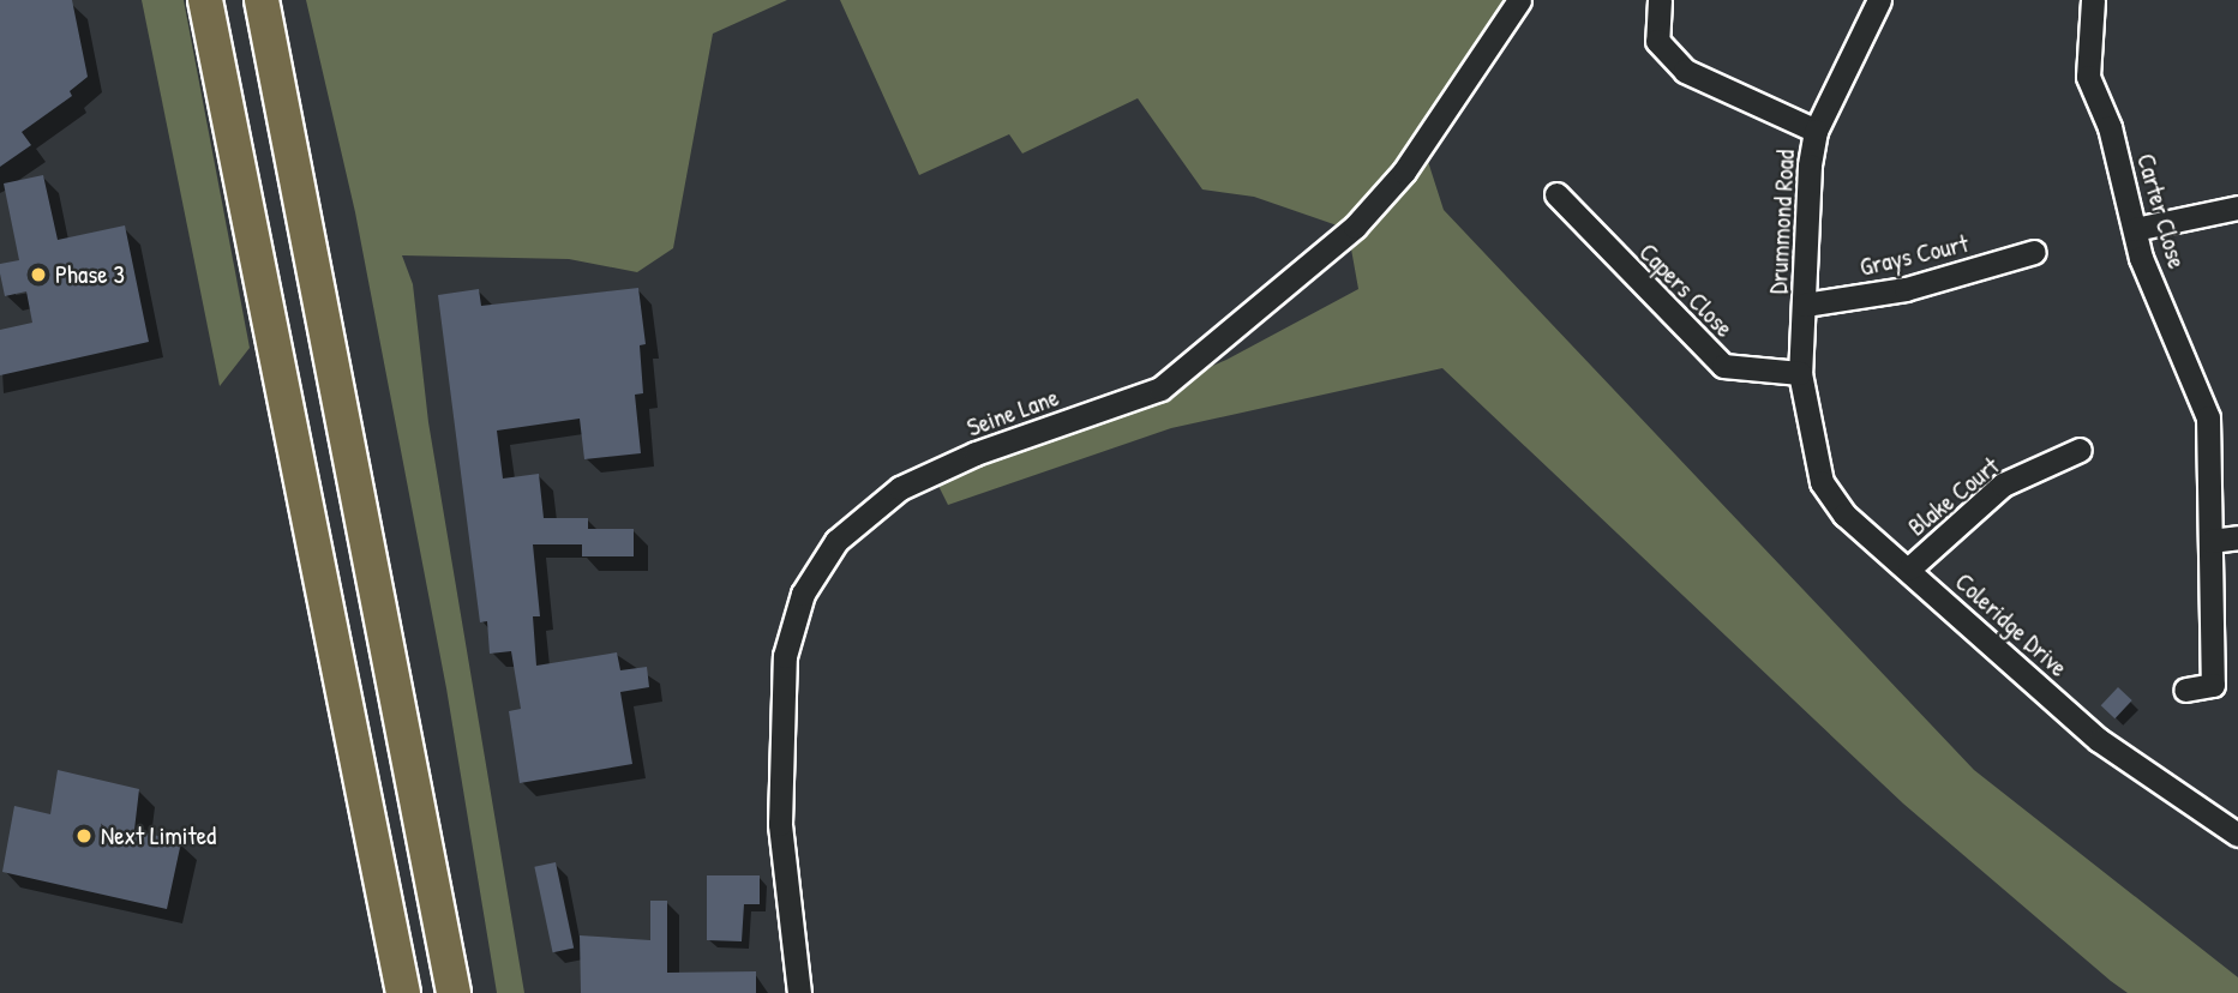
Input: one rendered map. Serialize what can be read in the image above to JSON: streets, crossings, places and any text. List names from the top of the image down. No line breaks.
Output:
{"streets":{"street":["Carter Close","Drummond Road","Grays Court","Capers Close","Seine Lane","Blake Court","Coleridge Drive"]},"crossings":[["Drummond Road","Grays Court"],["Drummond Road","Capers Close"],["Drummond Road","Coleridge Drive"],["Blake Court","Coleridge Drive"]],"places":["Phase 3","Next Limited"]}
